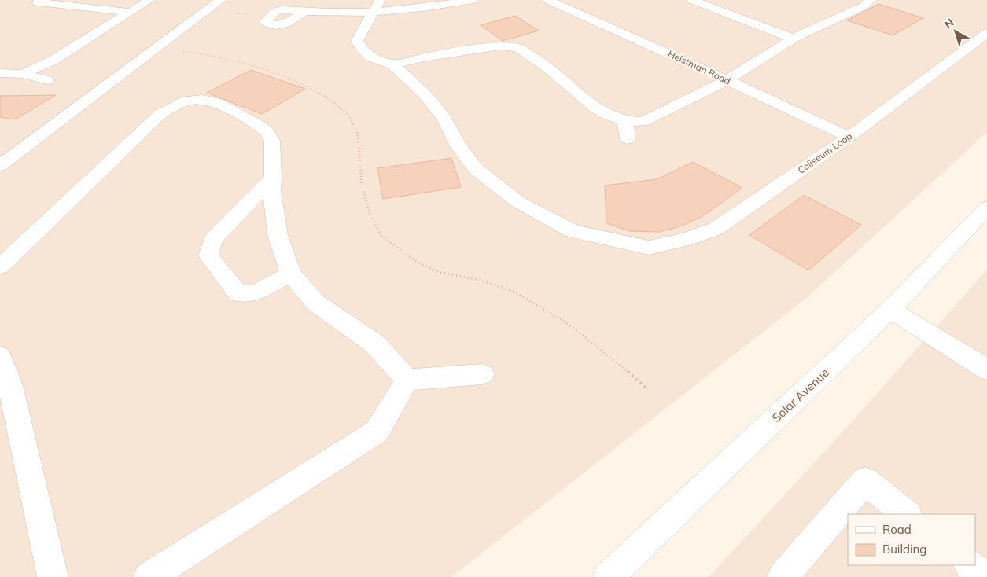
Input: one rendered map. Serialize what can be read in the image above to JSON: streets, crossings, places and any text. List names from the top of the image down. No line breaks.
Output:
{"streets":{"street":["Heistman Road","Coliseum Loop","Solar Avenue"]},"crossings":[["Heistman Road","Coliseum Loop"]],"legend":["Road","Building"],"north":"top left"}
